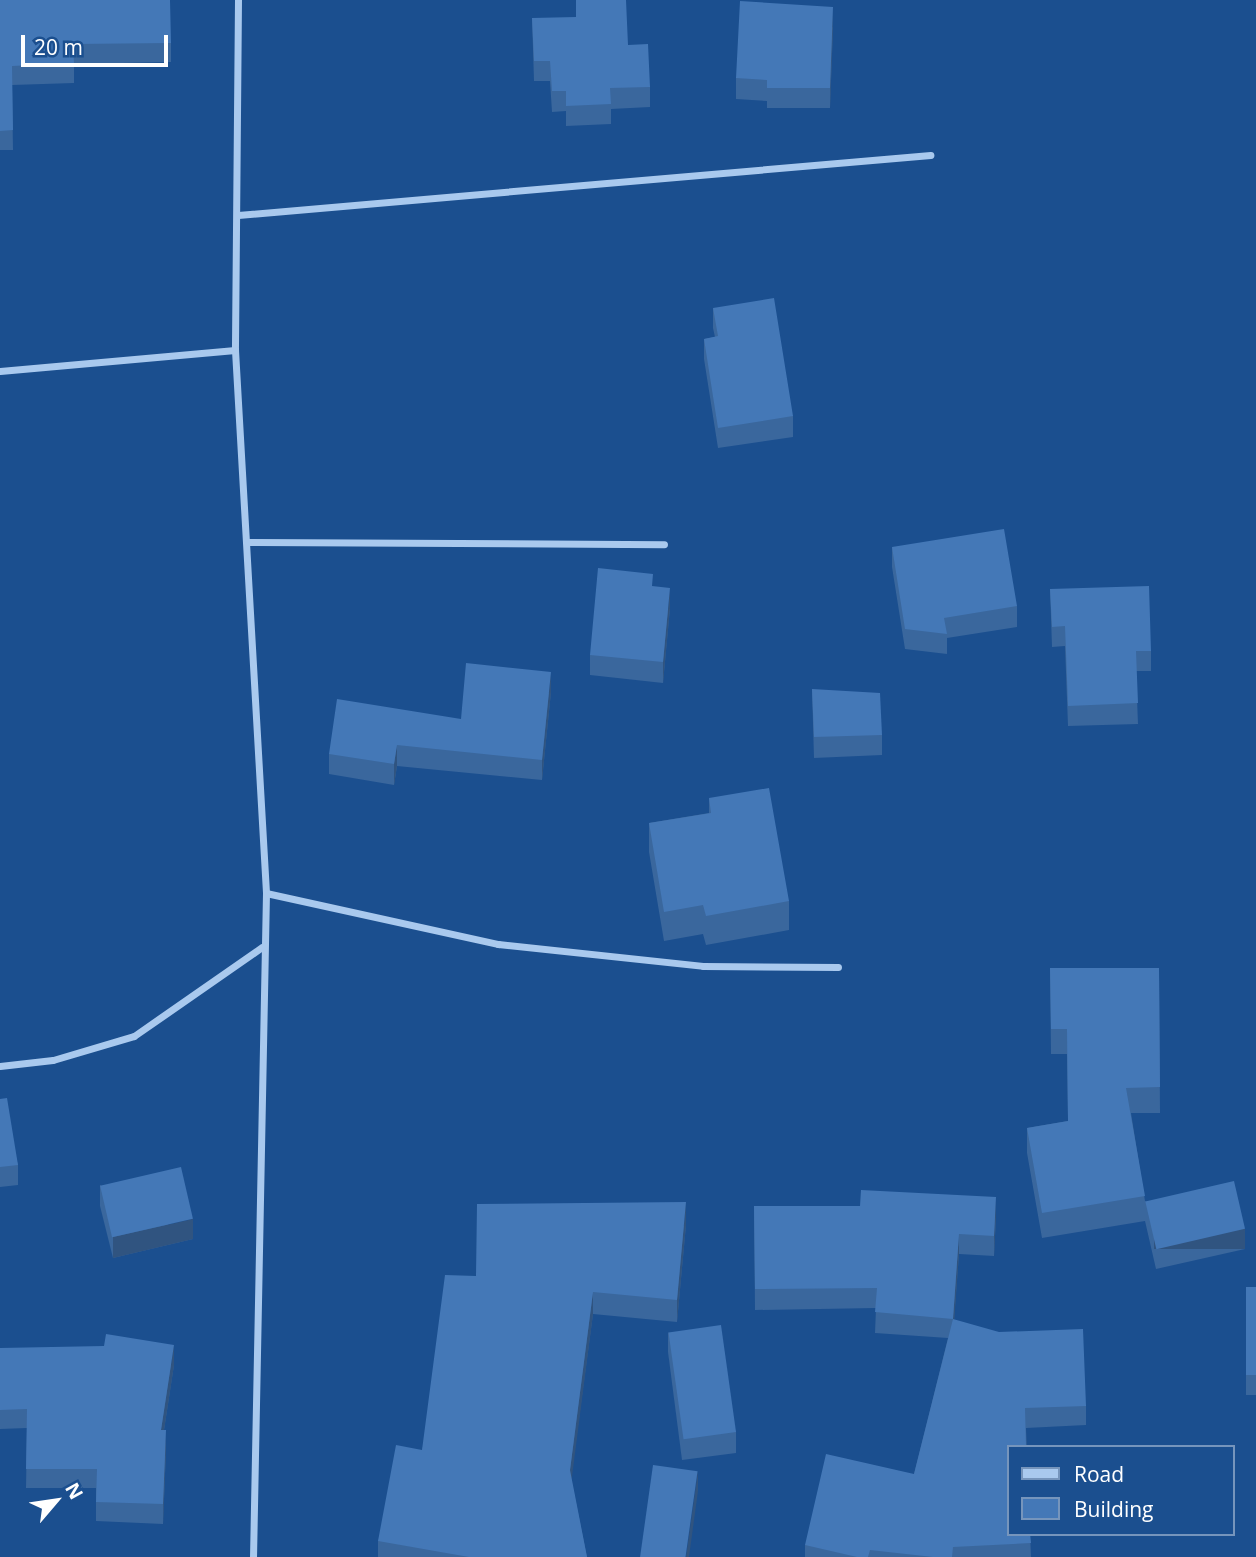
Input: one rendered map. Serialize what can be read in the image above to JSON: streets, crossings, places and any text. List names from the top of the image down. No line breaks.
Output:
{"legend":["Road","Building"],"scale_bar":"20 m","north":"top right"}
